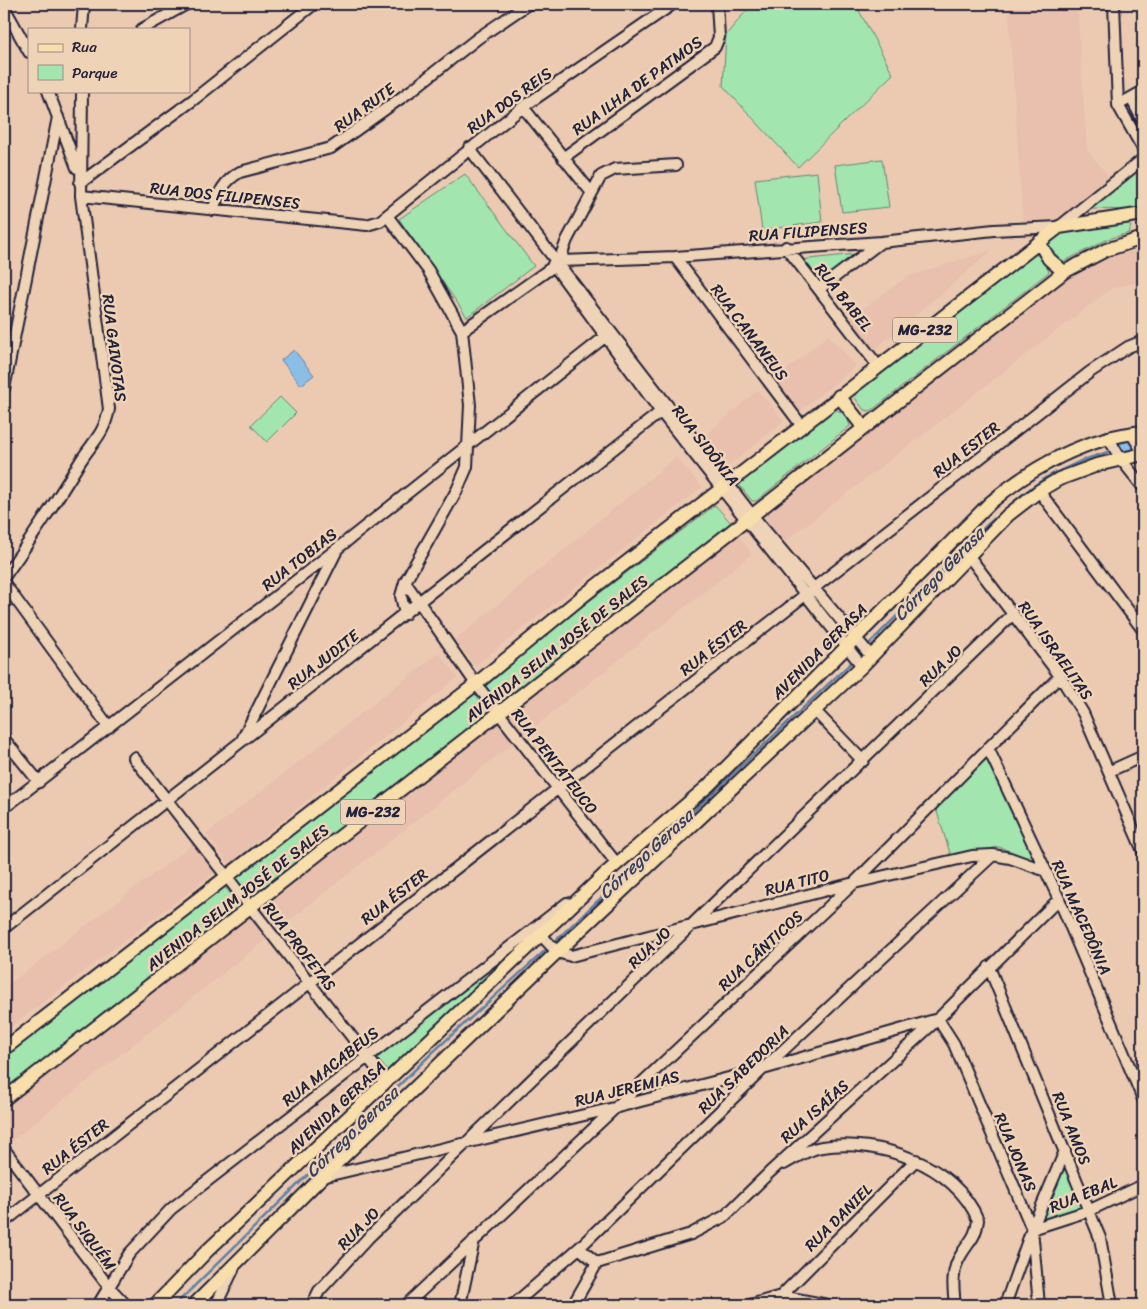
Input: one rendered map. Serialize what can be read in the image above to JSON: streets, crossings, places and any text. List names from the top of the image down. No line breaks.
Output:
{"streets":{"main road":["MG-232","AVENIDA SELIM JOSÉ DE SALES","AVENIDA GERASA"],"street":["RUA ILHA DE PATMOS","RUA DOS REIS","RUA RUTE","RUA DOS FILIPENSES","RUA FILIPENSES","RUA BABEL","RUA CANANEUS","RUA GAIVOTAS","RUA SIDÔNIA","RUA ESTER","RUA TOBIAS","RUA ÉSTER","RUA ISRAELITAS","RUA JUDITE","RUA JO","RUA PENTATEUCO","RUA TITO","RUA MACEDÔNIA","RUA PROFETAS","RUA CÂNTICOS","RUA MACABEUS","RUA SABEDORIA","RUA JEREMIAS","RUA ISAÍAS","RUA AMOS","RUA JONAS","RUA EBAL","RUA DANIEL","RUA SIQUÉM"]},"crossings":[["RUA DOS REIS","RUA DOS FILIPENSES"],["RUA DOS REIS","RUA SIDÔNIA"],["RUA RUTE","RUA DOS FILIPENSES"],["RUA DOS FILIPENSES","RUA GAIVOTAS"],["RUA FILIPENSES","RUA BABEL"],["RUA FILIPENSES","RUA CANANEUS"],["RUA FILIPENSES","RUA SIDÔNIA"],["RUA FILIPENSES","AVENIDA SELIM JOSÉ DE SALES"],["RUA BABEL","AVENIDA SELIM JOSÉ DE SALES"],["RUA CANANEUS","AVENIDA SELIM JOSÉ DE SALES"],["RUA SIDÔNIA","RUA ESTER"],["RUA SIDÔNIA","RUA TOBIAS"],["RUA SIDÔNIA","RUA ÉSTER"],["RUA SIDÔNIA","AVENIDA SELIM JOSÉ DE SALES"],["RUA SIDÔNIA","AVENIDA GERASA"],["RUA SIDÔNIA","RUA JUDITE"],["RUA ESTER","RUA ÉSTER"],["RUA ÉSTER","RUA PENTATEUCO"],["RUA ÉSTER","RUA PROFETAS"],["RUA ÉSTER","RUA SIQUÉM"],["AVENIDA SELIM JOSÉ DE SALES","RUA PENTATEUCO"],["AVENIDA SELIM JOSÉ DE SALES","RUA PROFETAS"],["RUA ISRAELITAS","AVENIDA GERASA"],["RUA ISRAELITAS","RUA JO"],["RUA ISRAELITAS","RUA CÂNTICOS"],["AVENIDA GERASA","RUA PENTATEUCO"],["AVENIDA GERASA","RUA TITO"],["AVENIDA GERASA","RUA PROFETAS"],["AVENIDA GERASA","RUA MACABEUS"],["AVENIDA GERASA","RUA JEREMIAS"],["RUA JUDITE","RUA PENTATEUCO"],["RUA JUDITE","RUA PROFETAS"],["RUA JO","RUA TITO"],["RUA JO","RUA JEREMIAS"],["RUA TITO","RUA MACEDÔNIA"],["RUA TITO","RUA CÂNTICOS"],["RUA TITO","RUA SABEDORIA"],["RUA MACEDÔNIA","RUA CÂNTICOS"],["RUA MACEDÔNIA","RUA ISAÍAS"],["RUA PROFETAS","RUA MACABEUS"],["RUA CÂNTICOS","RUA JEREMIAS"],["RUA MACABEUS","RUA SIQUÉM"],["RUA SABEDORIA","RUA JEREMIAS"],["RUA JEREMIAS","RUA ISAÍAS"],["RUA JEREMIAS","RUA JONAS"],["RUA ISAÍAS","RUA AMOS"],["RUA ISAÍAS","RUA JONAS"],["RUA AMOS","RUA EBAL"],["RUA JONAS","RUA EBAL"]],"water":["Córrego Gerasa"],"legend":["Rua","Parque"]}
